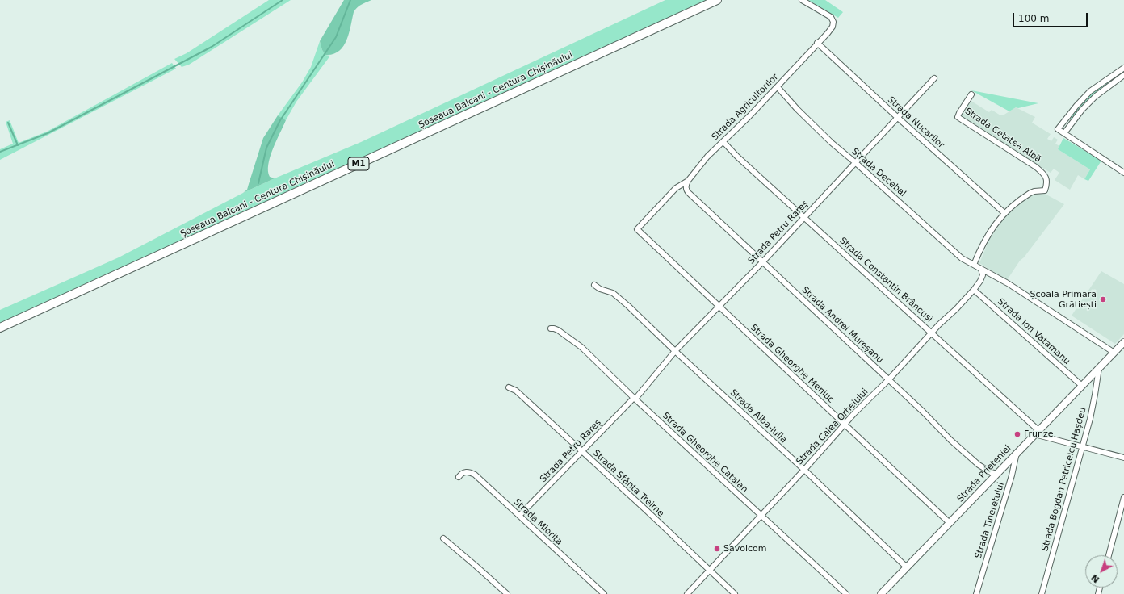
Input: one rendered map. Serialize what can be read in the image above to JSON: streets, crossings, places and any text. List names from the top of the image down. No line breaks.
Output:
{"streets":{"highway":["Șoseaua Balcani - Centura Chișinăului","M1"],"street":["Strada Agricultorilor","Strada Nucarilor","Strada Cetatea Albă","Strada Decebal","Strada Petru Rareș","Strada Constantin Brâncuși","Strada Andrei Mureșanu","Strada Ion Vatamanu","Strada Gheorghe Meniuc","Strada Alba-Iulia","Strada Calea Orheiului","Strada Gheorghe Catalan","Strada Prieteniei","Strada Bogdan Petriceicu Hașdeu","Strada Sfânta Treime","Strada Tineretului","Strada Miorița"]},"crossings":[["Strada Agricultorilor","Strada Nucarilor"],["Strada Agricultorilor","Strada Decebal"],["Strada Agricultorilor","Strada Constantin Brâncuși"],["Strada Agricultorilor","Strada Andrei Mureșanu"],["Strada Agricultorilor","Strada Gheorghe Meniuc"],["Strada Nucarilor","Strada Cetatea Albă"],["Strada Nucarilor","Strada Petru Rareș"],["Strada Decebal","Strada Petru Rareș"],["Strada Petru Rareș","Strada Constantin Brâncuși"],["Strada Petru Rareș","Strada Andrei Mureșanu"],["Strada Petru Rareș","Strada Gheorghe Meniuc"],["Strada Petru Rareș","Strada Alba-Iulia"],["Strada Petru Rareș","Strada Gheorghe Catalan"],["Strada Petru Rareș","Strada Sfânta Treime"],["Strada Petru Rareș","Strada Miorița"],["Strada Constantin Brâncuși","Strada Calea Orheiului"],["Strada Constantin Brâncuși","Strada Prieteniei"],["Strada Andrei Mureșanu","Strada Calea Orheiului"],["Strada Andrei Mureșanu","Strada Prieteniei"],["Strada Ion Vatamanu","Strada Calea Orheiului"],["Strada Ion Vatamanu","Strada Prieteniei"],["Strada Gheorghe Meniuc","Strada Calea Orheiului"],["Strada Gheorghe Meniuc","Strada Prieteniei"],["Strada Alba-Iulia","Strada Calea Orheiului"],["Strada Alba-Iulia","Strada Prieteniei"],["Strada Calea Orheiului","Strada Gheorghe Catalan"],["Strada Calea Orheiului","Strada Sfânta Treime"],["Strada Prieteniei","Strada Bogdan Petriceicu Hașdeu"],["Strada Prieteniei","Strada Tineretului"]],"places":["Școala Primară Grătiești","Frunze","Savolcom"],"scale_bar":"100 m","north":"bottom left"}
